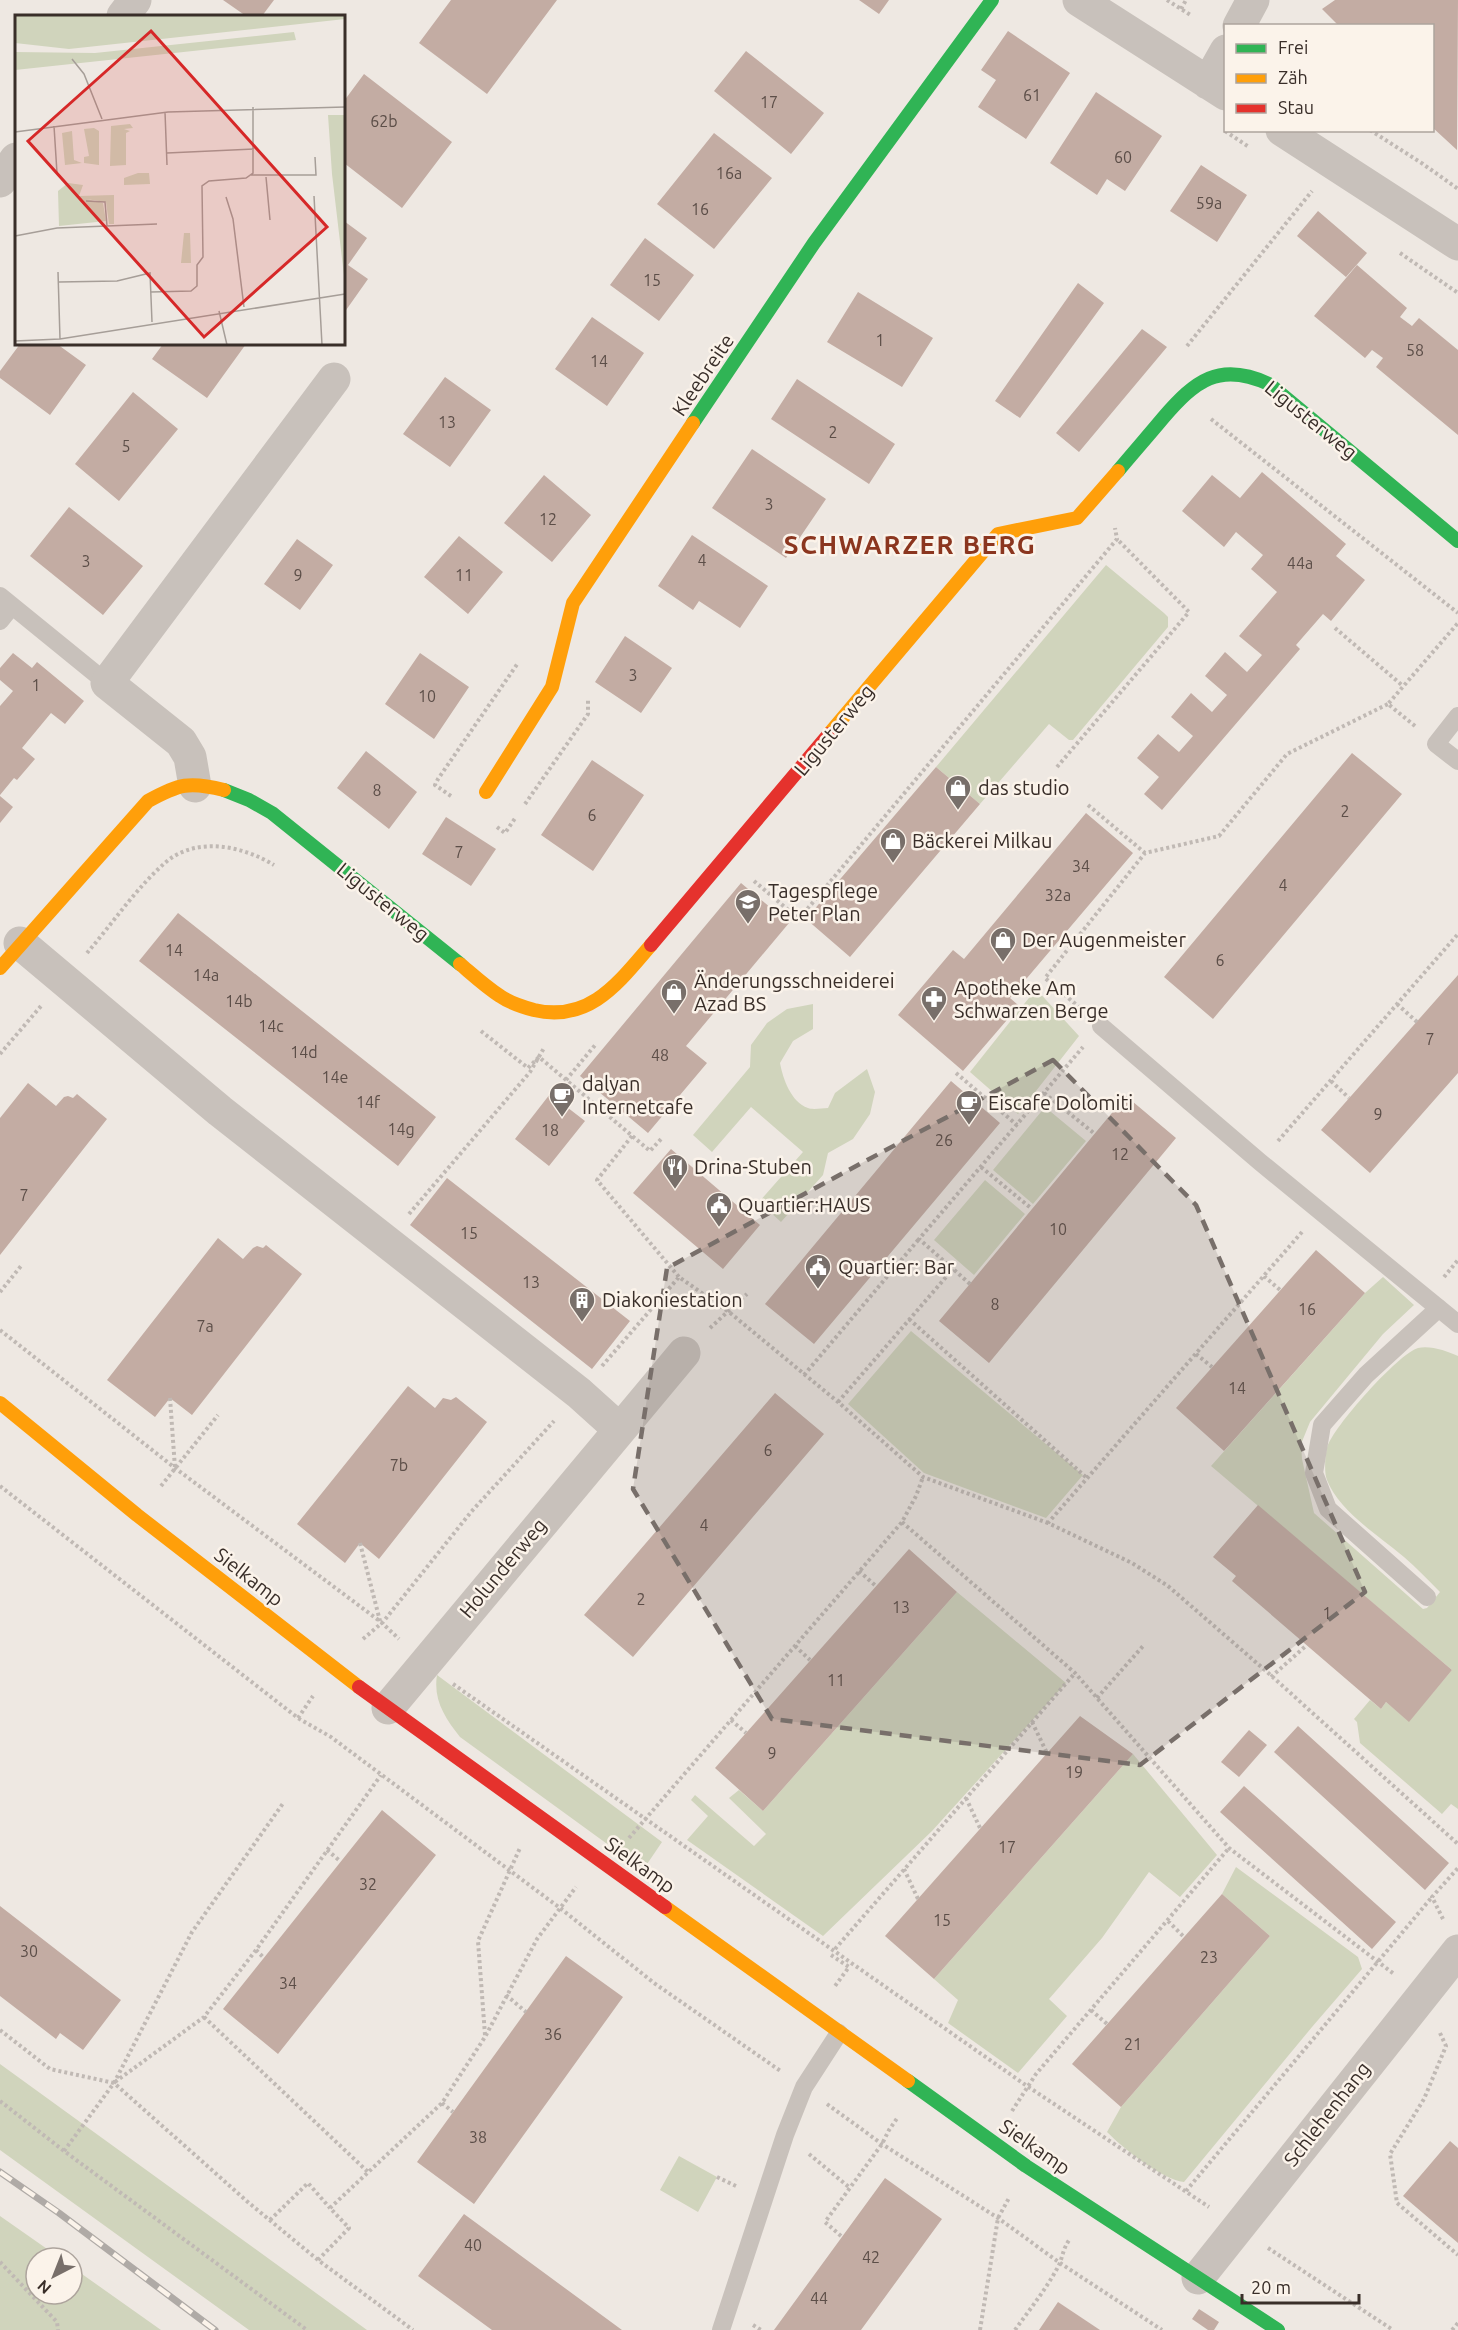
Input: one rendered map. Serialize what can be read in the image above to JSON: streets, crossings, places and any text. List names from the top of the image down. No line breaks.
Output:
{"streets":{"street":["Kleebreite","Ligusterweg","Holunderweg","Sielkamp","Schlehenhang"]},"crossings":[["Holunderweg","Sielkamp"],["Sielkamp","Schlehenhang"]],"districts":["SCHWARZER BERG"],"places":{"shop":["das studio","Bäckerei Milkau","Der Augenmeister","Änderungsschneiderei Azad BS"],"school or university":["Tagespflege Peter Plan"],"pharmacy":["Apotheke Am Schwarzen Berge"],"cafe":["dalyan Internetcafe","Eiscafe Dolomiti"],"restaurant":["Drina-Stuben"],"public building":["Quartier:HAUS","Quartier: Bar"],"building":["Diakoniestation"]},"house_numbers":["61","17","62b","60","16a","59a","16","15","1","58","14","13","2","5","3","12","4","3","44a","9","11","3","1","10","8","2","6","7","34","4","32a","14","6","14a","14b","14c","7","14d","48","14e","14f","9","14g","18","26","12","7","10","15","13","8","16","7a","14","6","7b","4","2","13","1","11","9","19","17","32","15","30","23","34","36","21","38","40","42","44"],"legend":["Frei","Zäh","Stau"],"scale_bar":"20 m","north":"bottom left"}
